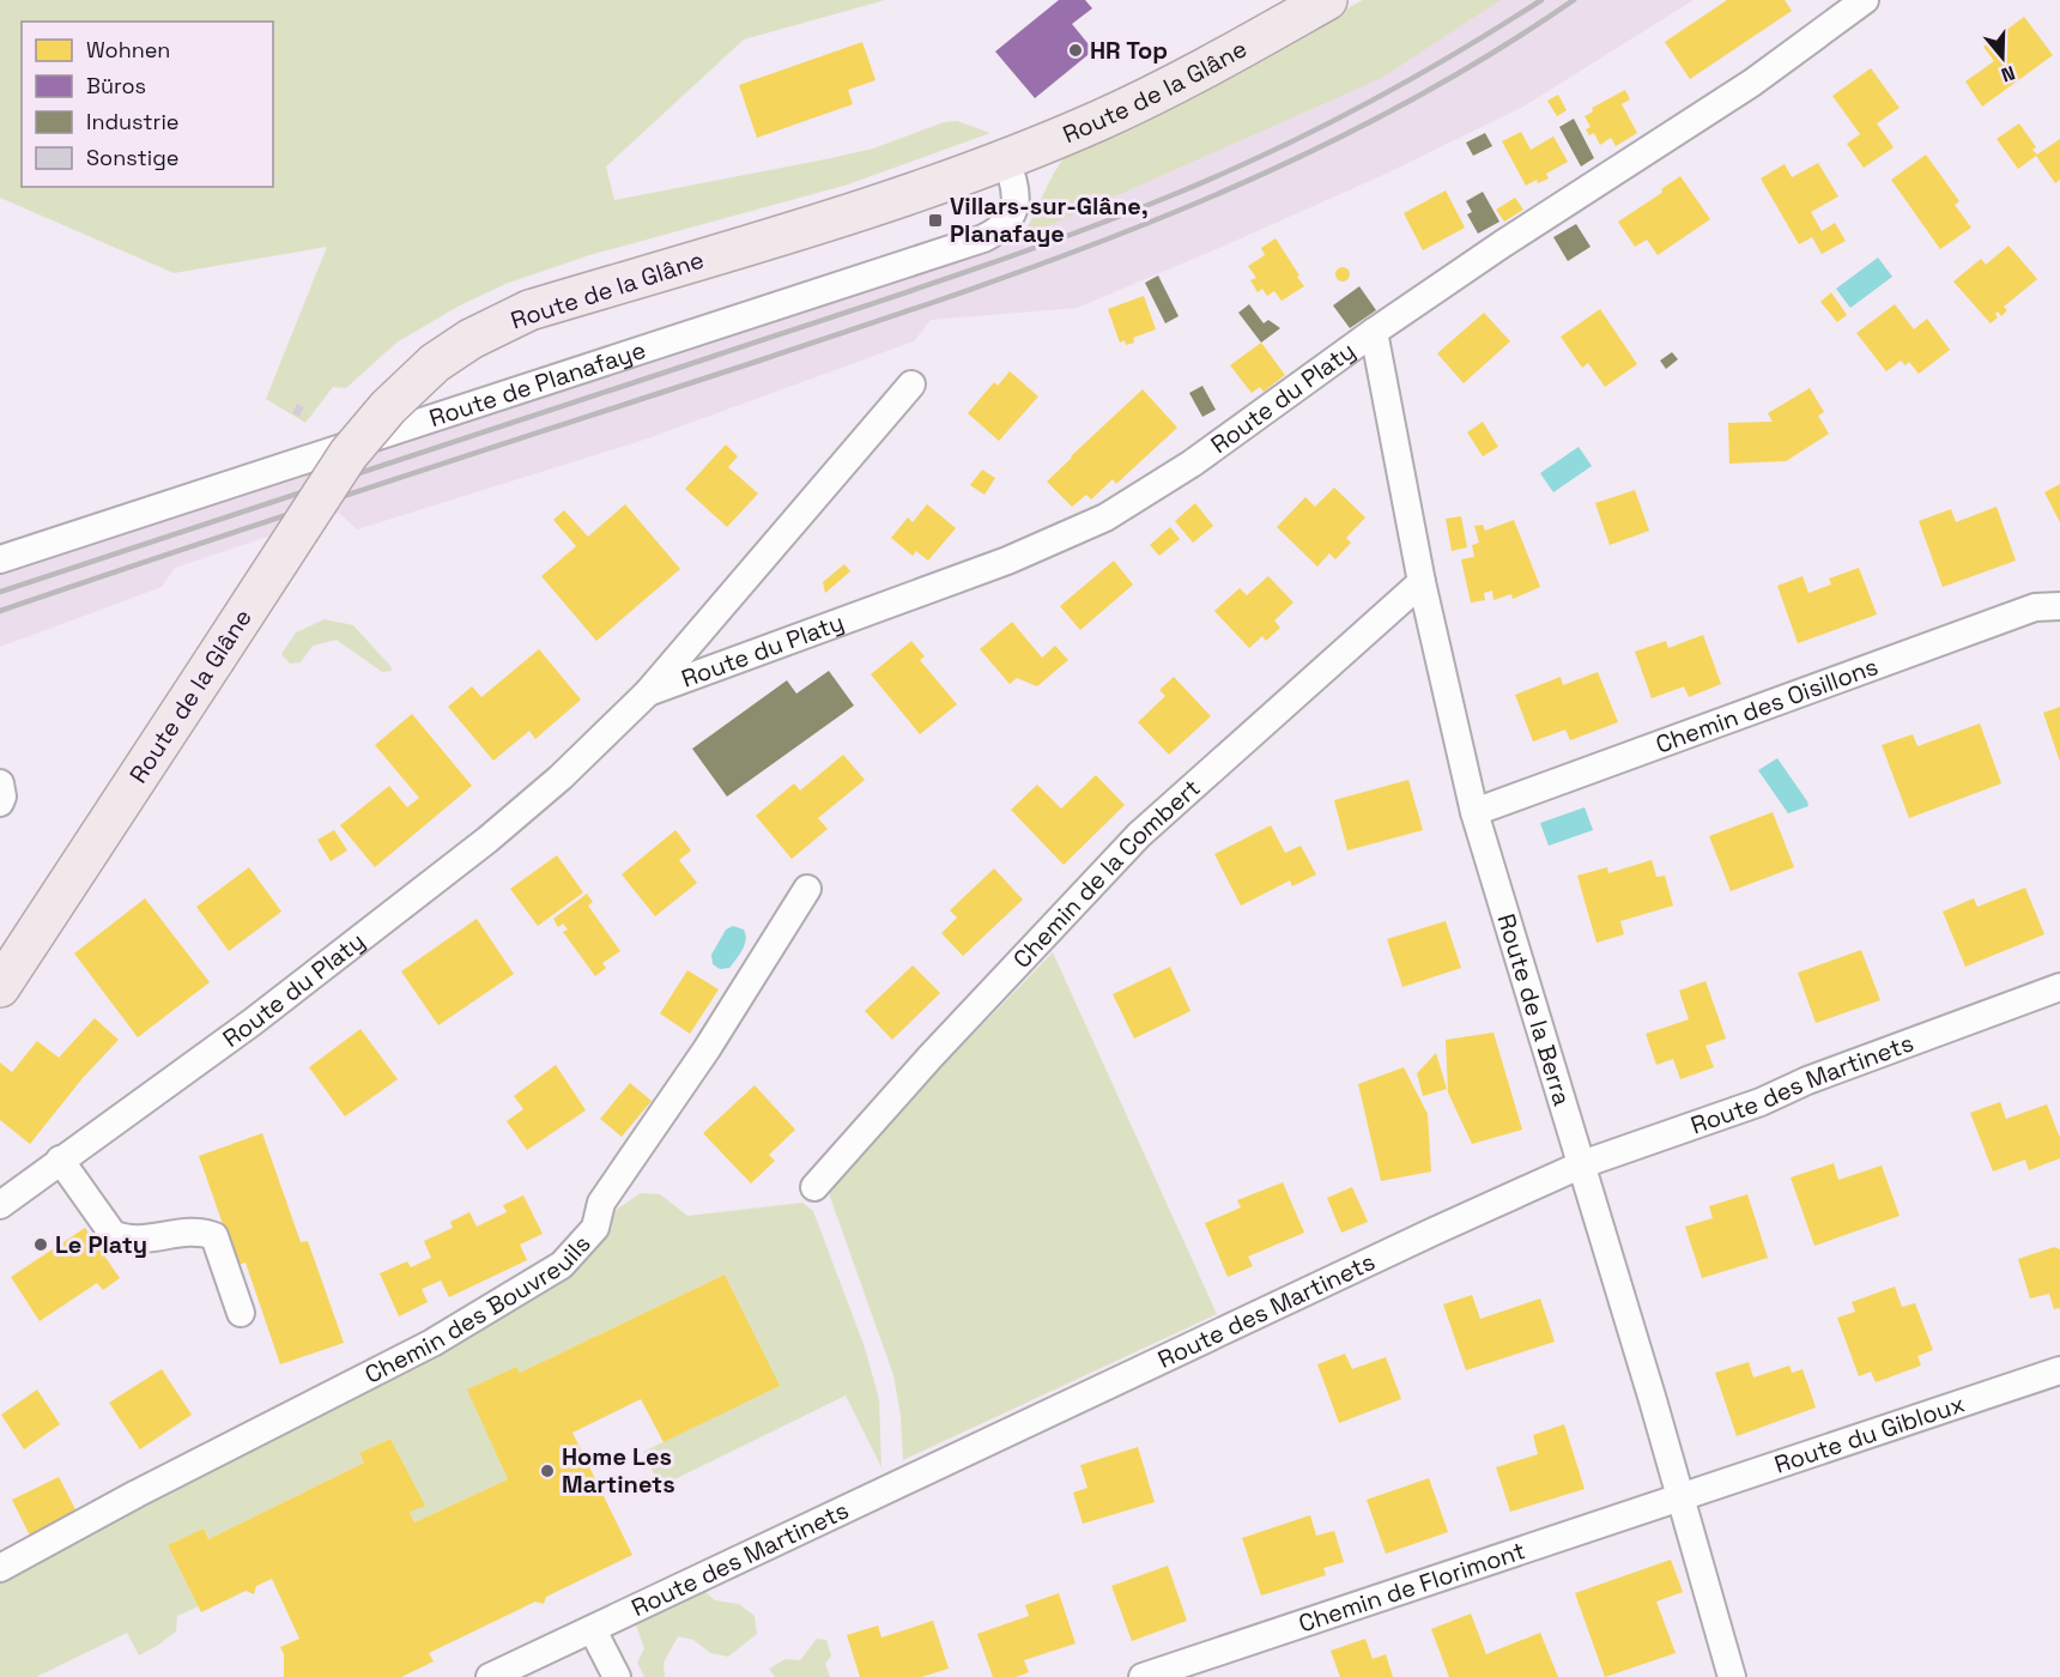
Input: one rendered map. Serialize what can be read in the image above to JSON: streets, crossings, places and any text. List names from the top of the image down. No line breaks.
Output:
{"streets":{"main road":["Route de la Glâne"],"street":["Route de Planafaye","Route du Platy","Chemin des Oisillons","Chemin de la Combert","Route de la Berra","Route des Martinets","Chemin des Bouvreuils","Route du Gibloux","Chemin de Florimont"]},"crossings":[["Route de la Glâne","Route de Planafaye"],["Route du Platy","Route de la Berra"],["Chemin des Oisillons","Route de la Berra"],["Chemin de la Combert","Route de la Berra"],["Route de la Berra","Route des Martinets"],["Route de la Berra","Route du Gibloux"],["Route de la Berra","Chemin de Florimont"],["Route du Gibloux","Chemin de Florimont"]],"places":{"other":["HR Top","Le Platy","Home Les Martinets"],"transit":["Villars-sur-Glâne, Planafaye"]},"legend":["Wohnen","Büros","Industrie","Sonstige"],"north":"bottom"}
